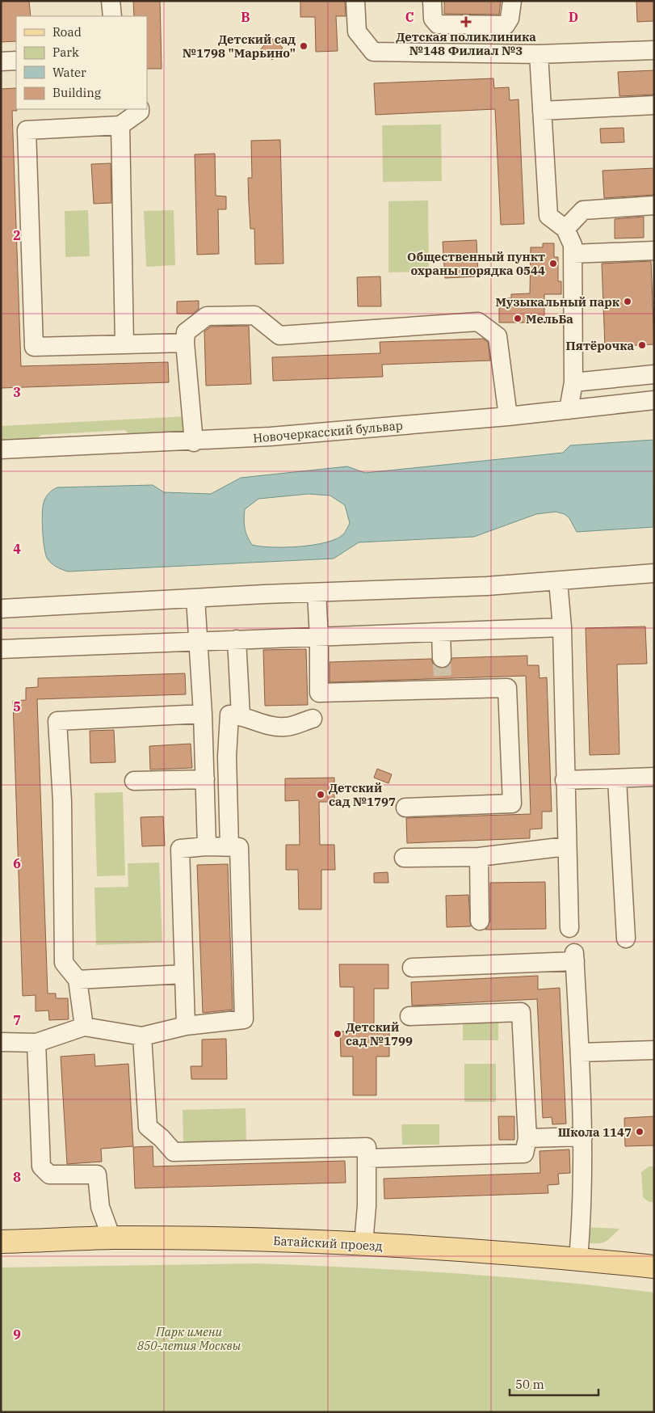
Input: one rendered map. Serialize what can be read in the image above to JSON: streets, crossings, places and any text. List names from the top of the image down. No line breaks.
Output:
{"streets":{"main road":["Батайский проезд"],"street":["Новочеркасский бульвар"]},"parks":["Парк имени 850-летия Москвы"],"places":{"health":["Детская поликлиника №148 Филиал №3"],"other":["Детский сад №1798 \"Марьино\"","Общественный пункт охраны порядка 0544","Музыкальный парк","МельБа","Пятёрочка","Детский сад №1797","Детский сад №1799","Школа 1147"]},"legend":["Road","Park","Water","Building"],"scale_bar":"50 m","grid":{"columns":["B","C","D"],"rows":["2","3","4","5","6","7","8","9"]}}
